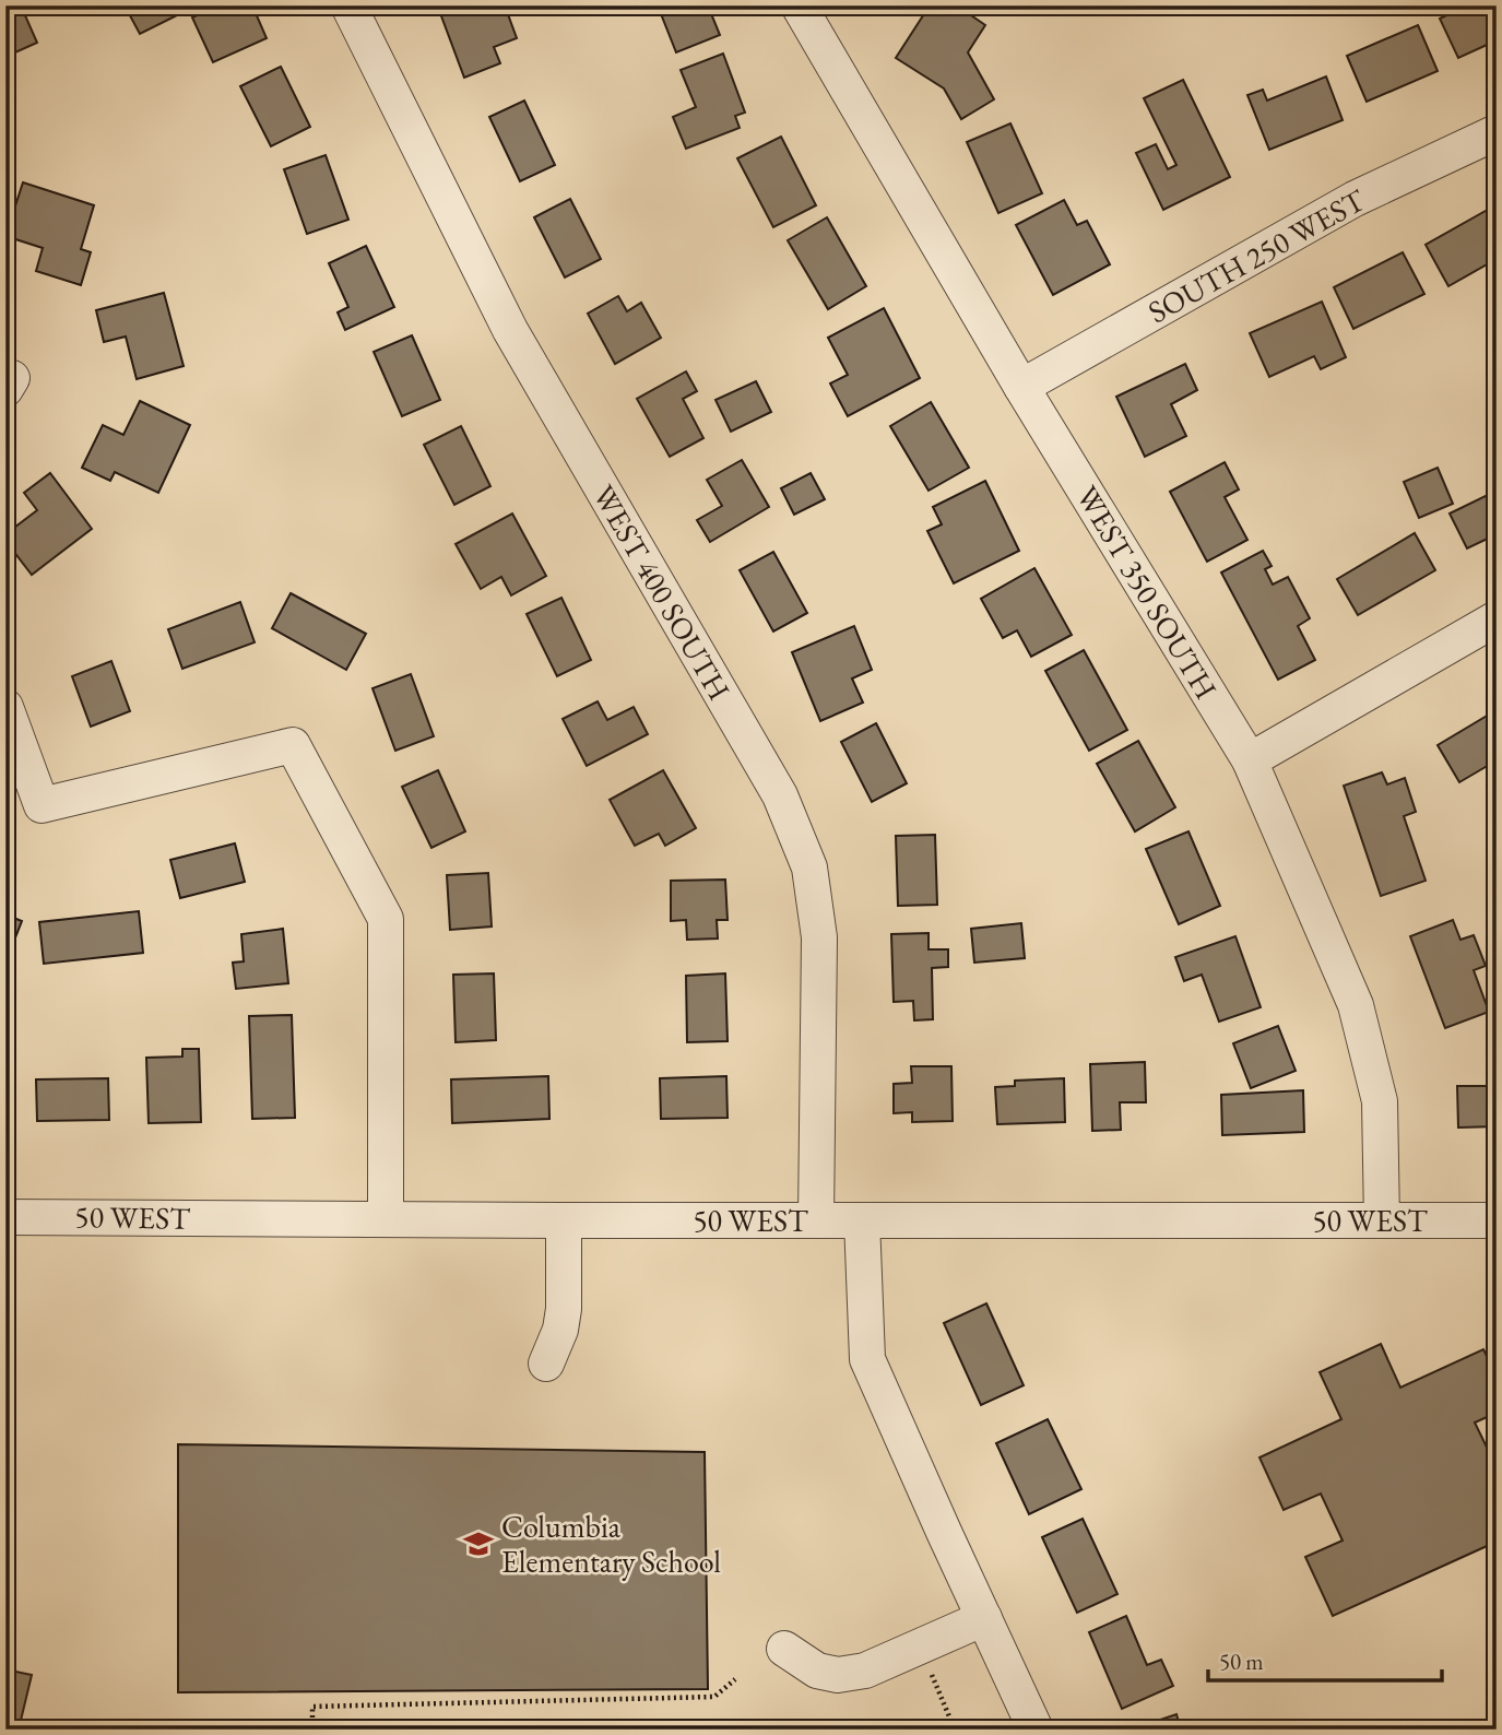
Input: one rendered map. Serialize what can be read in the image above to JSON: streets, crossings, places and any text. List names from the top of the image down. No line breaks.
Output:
{"streets":{"street":["SOUTH 250 WEST","WEST 400 SOUTH","WEST 350 SOUTH","50 WEST"]},"crossings":[["SOUTH 250 WEST","WEST 350 SOUTH"],["WEST 400 SOUTH","50 WEST"],["WEST 350 SOUTH","50 WEST"]],"places":{"school or university":["Columbia Elementary School"]},"scale_bar":"50 m"}
